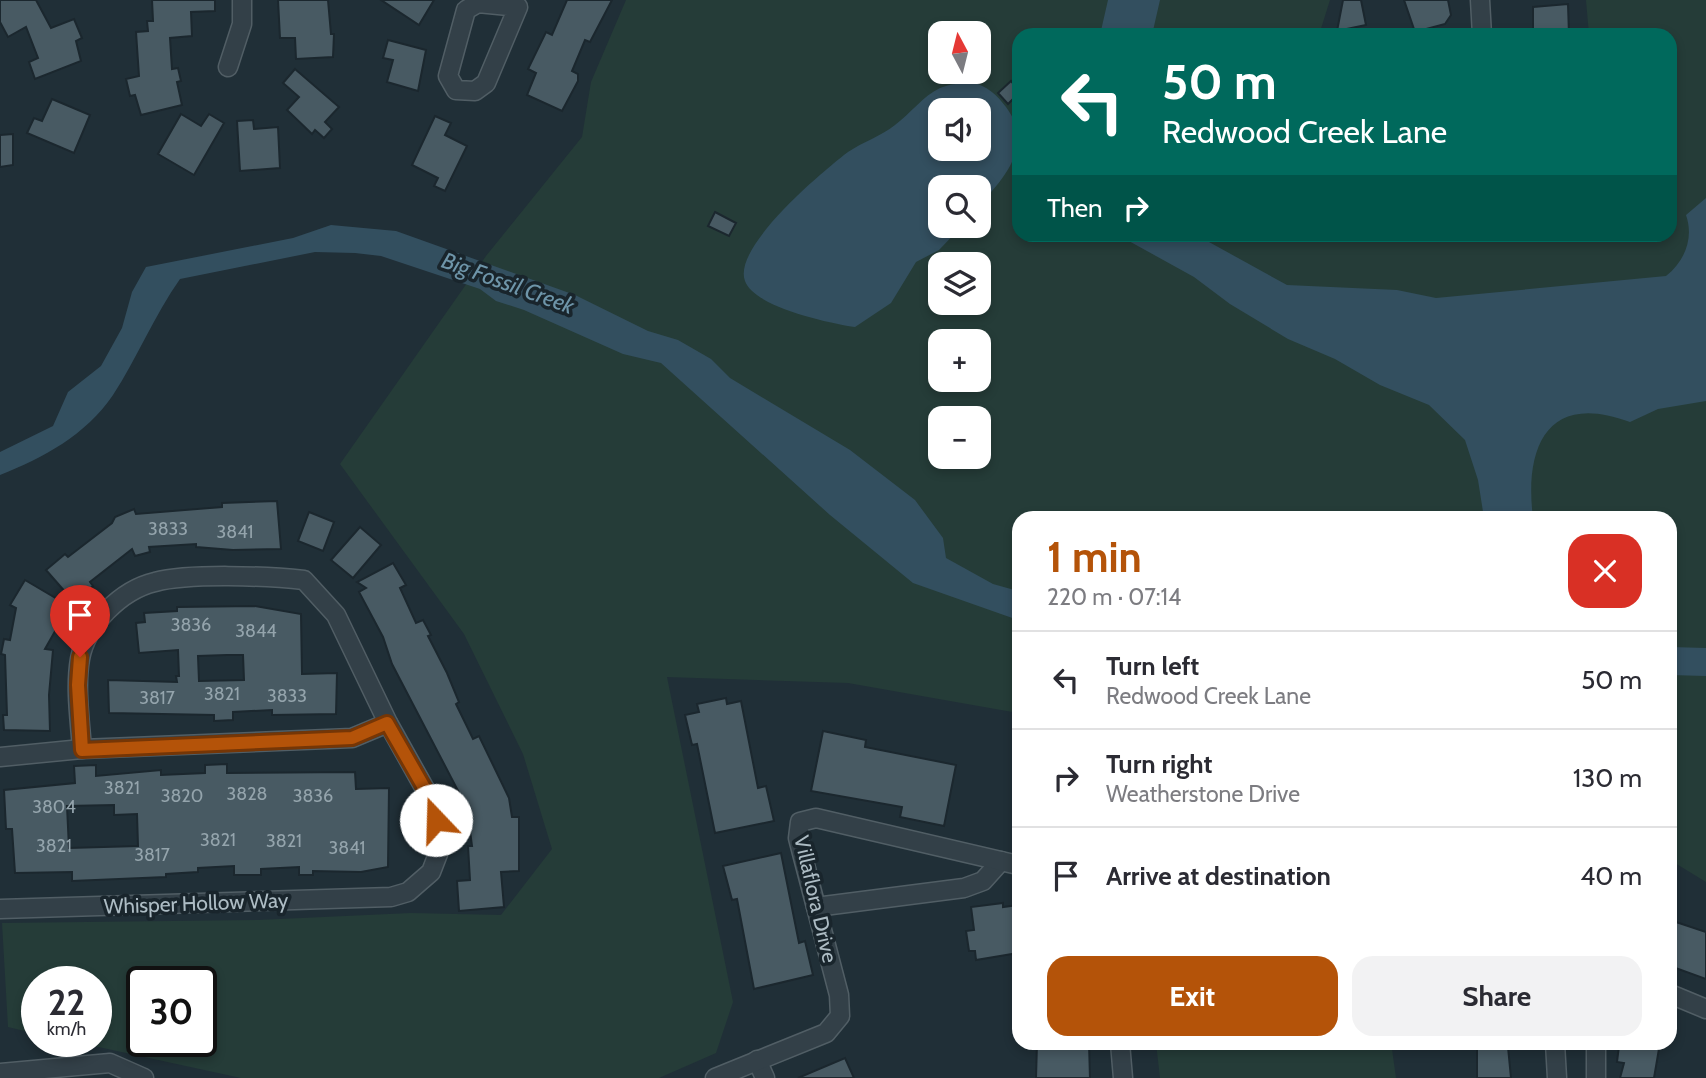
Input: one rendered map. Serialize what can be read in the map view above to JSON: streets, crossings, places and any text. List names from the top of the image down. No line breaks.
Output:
{"streets":{"street":["Villaflora Drive","Whisper Hollow Way"]},"water":["Big Fossil Creek"],"house_numbers":["3833","3841","3836","3844","3821","3833","3817","3821","3828","3820","3836","3804","3821","3821","3821","3841","3817"],"north":"top","page":{"map_buttons":["+","−"],"turn":["50 m","Redwood Creek Lane"],"then":"Then","heading":["1 min","220 m · 07:14"],"list":[{"name":"Turn left","note":"Redwood Creek Lane","value":"50 m"},{"name":"Turn right","note":"Weatherstone Drive","value":"130 m"},{"name":"Arrive at destination","value":"40 m"}],"buttons":["Exit","Share"],"speed":"22 km/h","limit":"30"}}
